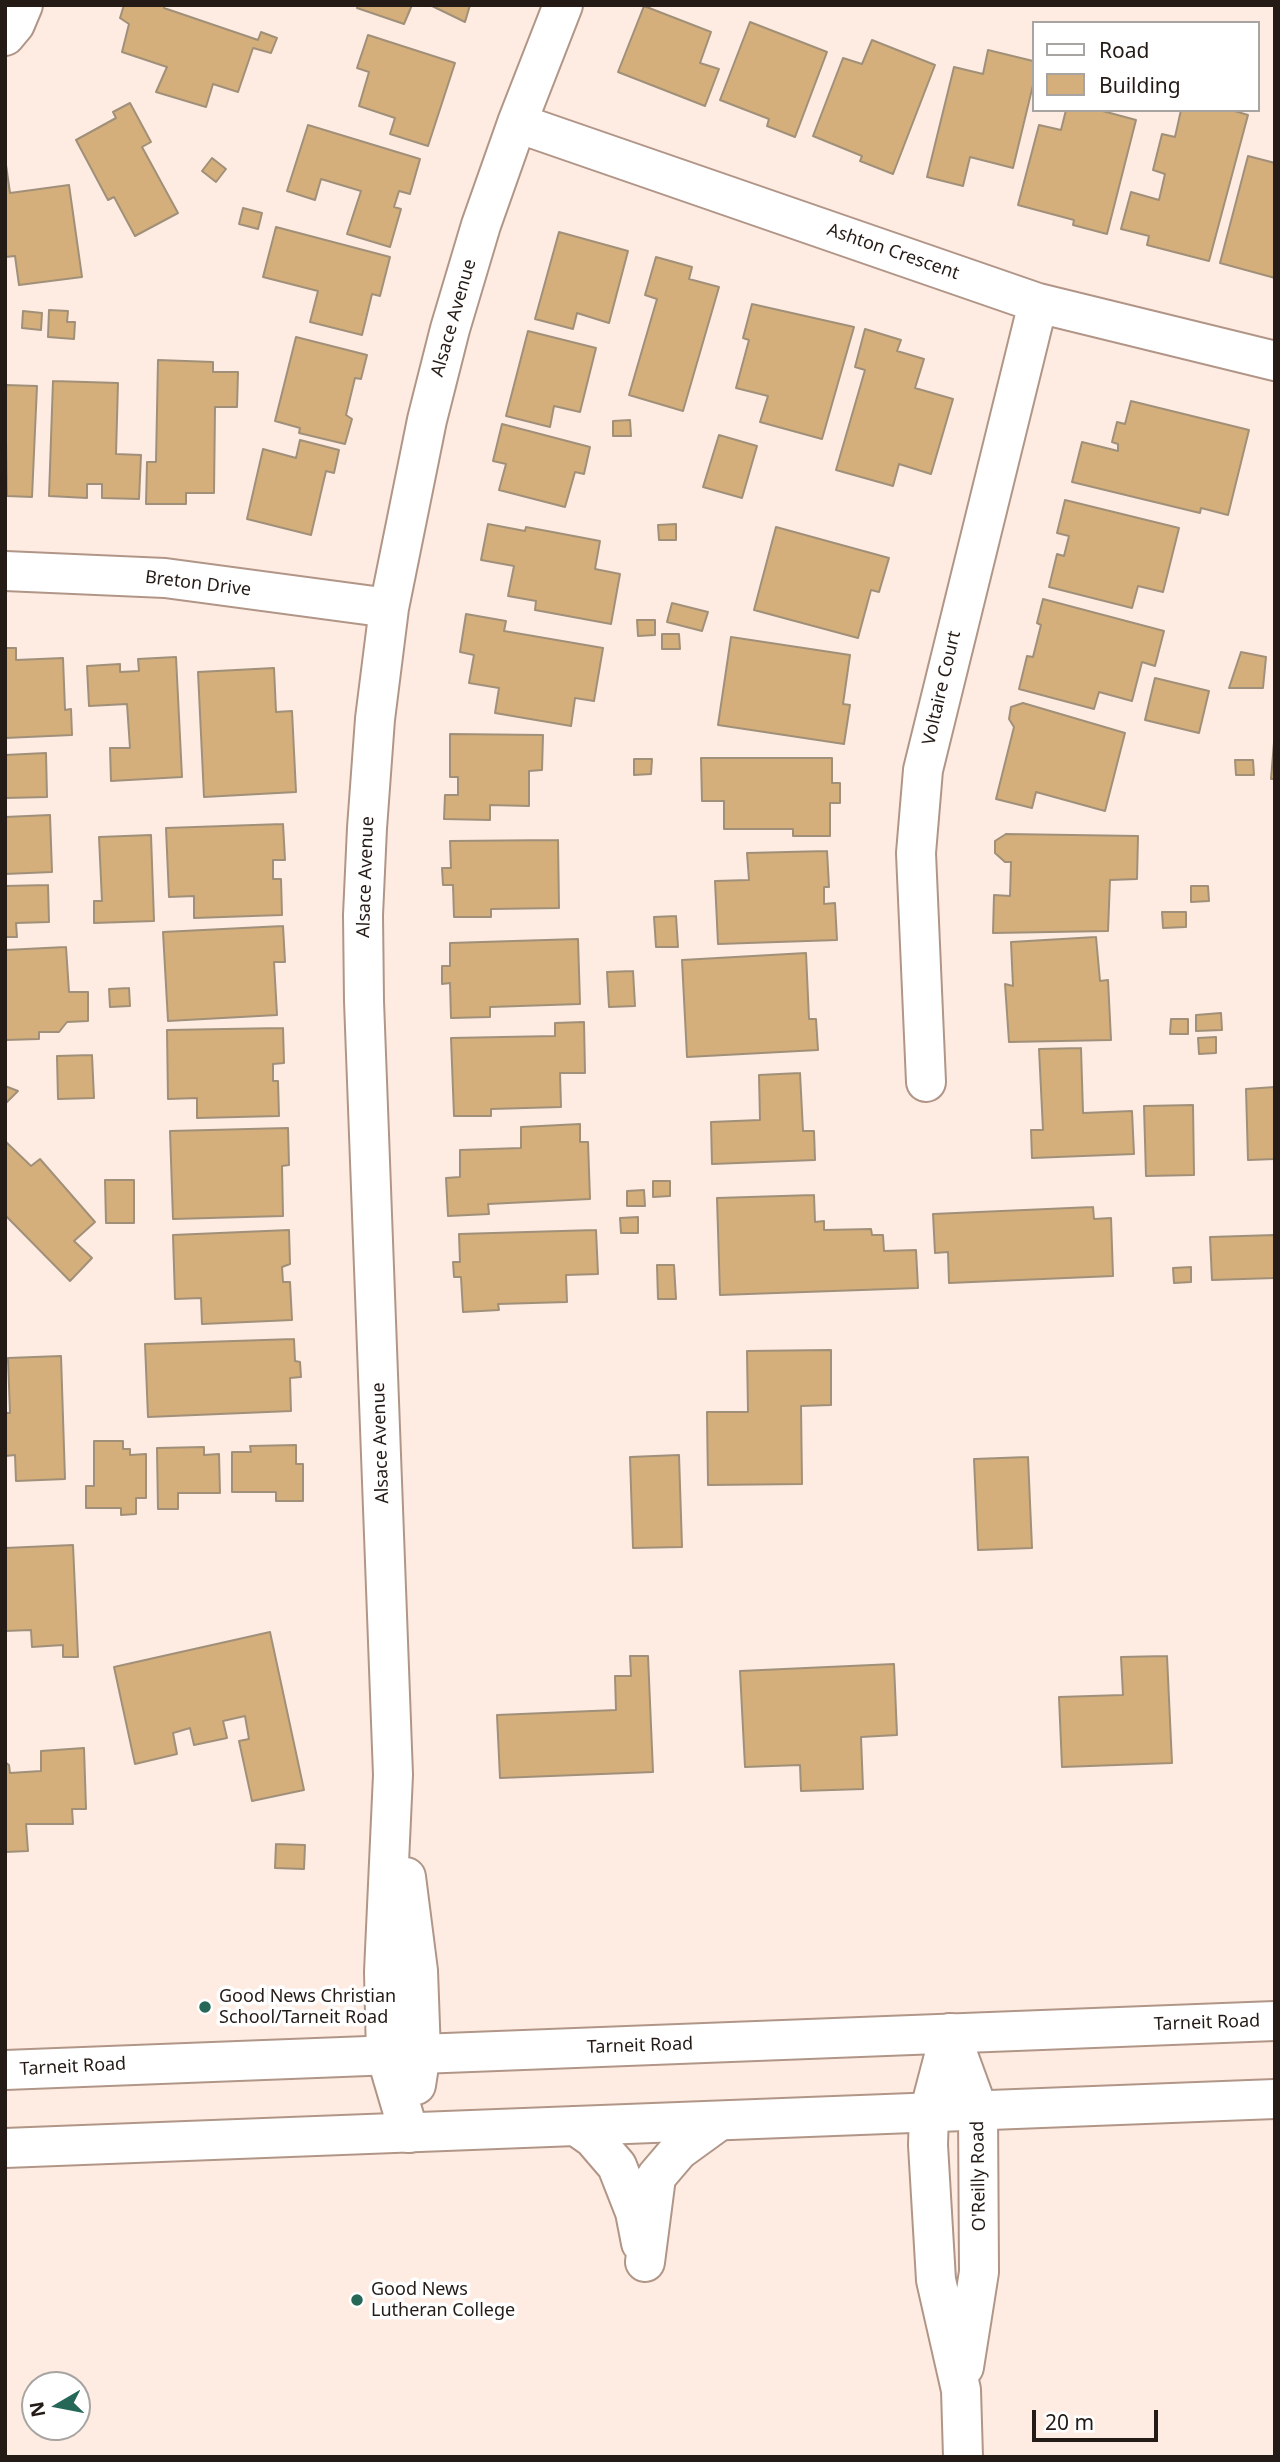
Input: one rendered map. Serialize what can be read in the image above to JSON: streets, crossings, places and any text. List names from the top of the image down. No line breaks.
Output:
{"streets":{"street":["Ashton Crescent","Alsace Avenue","Breton Drive","Voltaire Court","Tarneit Road","O'Reilly Road"]},"crossings":[["Ashton Crescent","Alsace Avenue"],["Ashton Crescent","Voltaire Court"],["Alsace Avenue","Breton Drive"],["Alsace Avenue","Tarneit Road"],["Tarneit Road","O'Reilly Road"]],"places":["Good News Christian School/Tarneit Road","Good News Lutheran College"],"legend":["Road","Building"],"scale_bar":"20 m","north":"left"}
